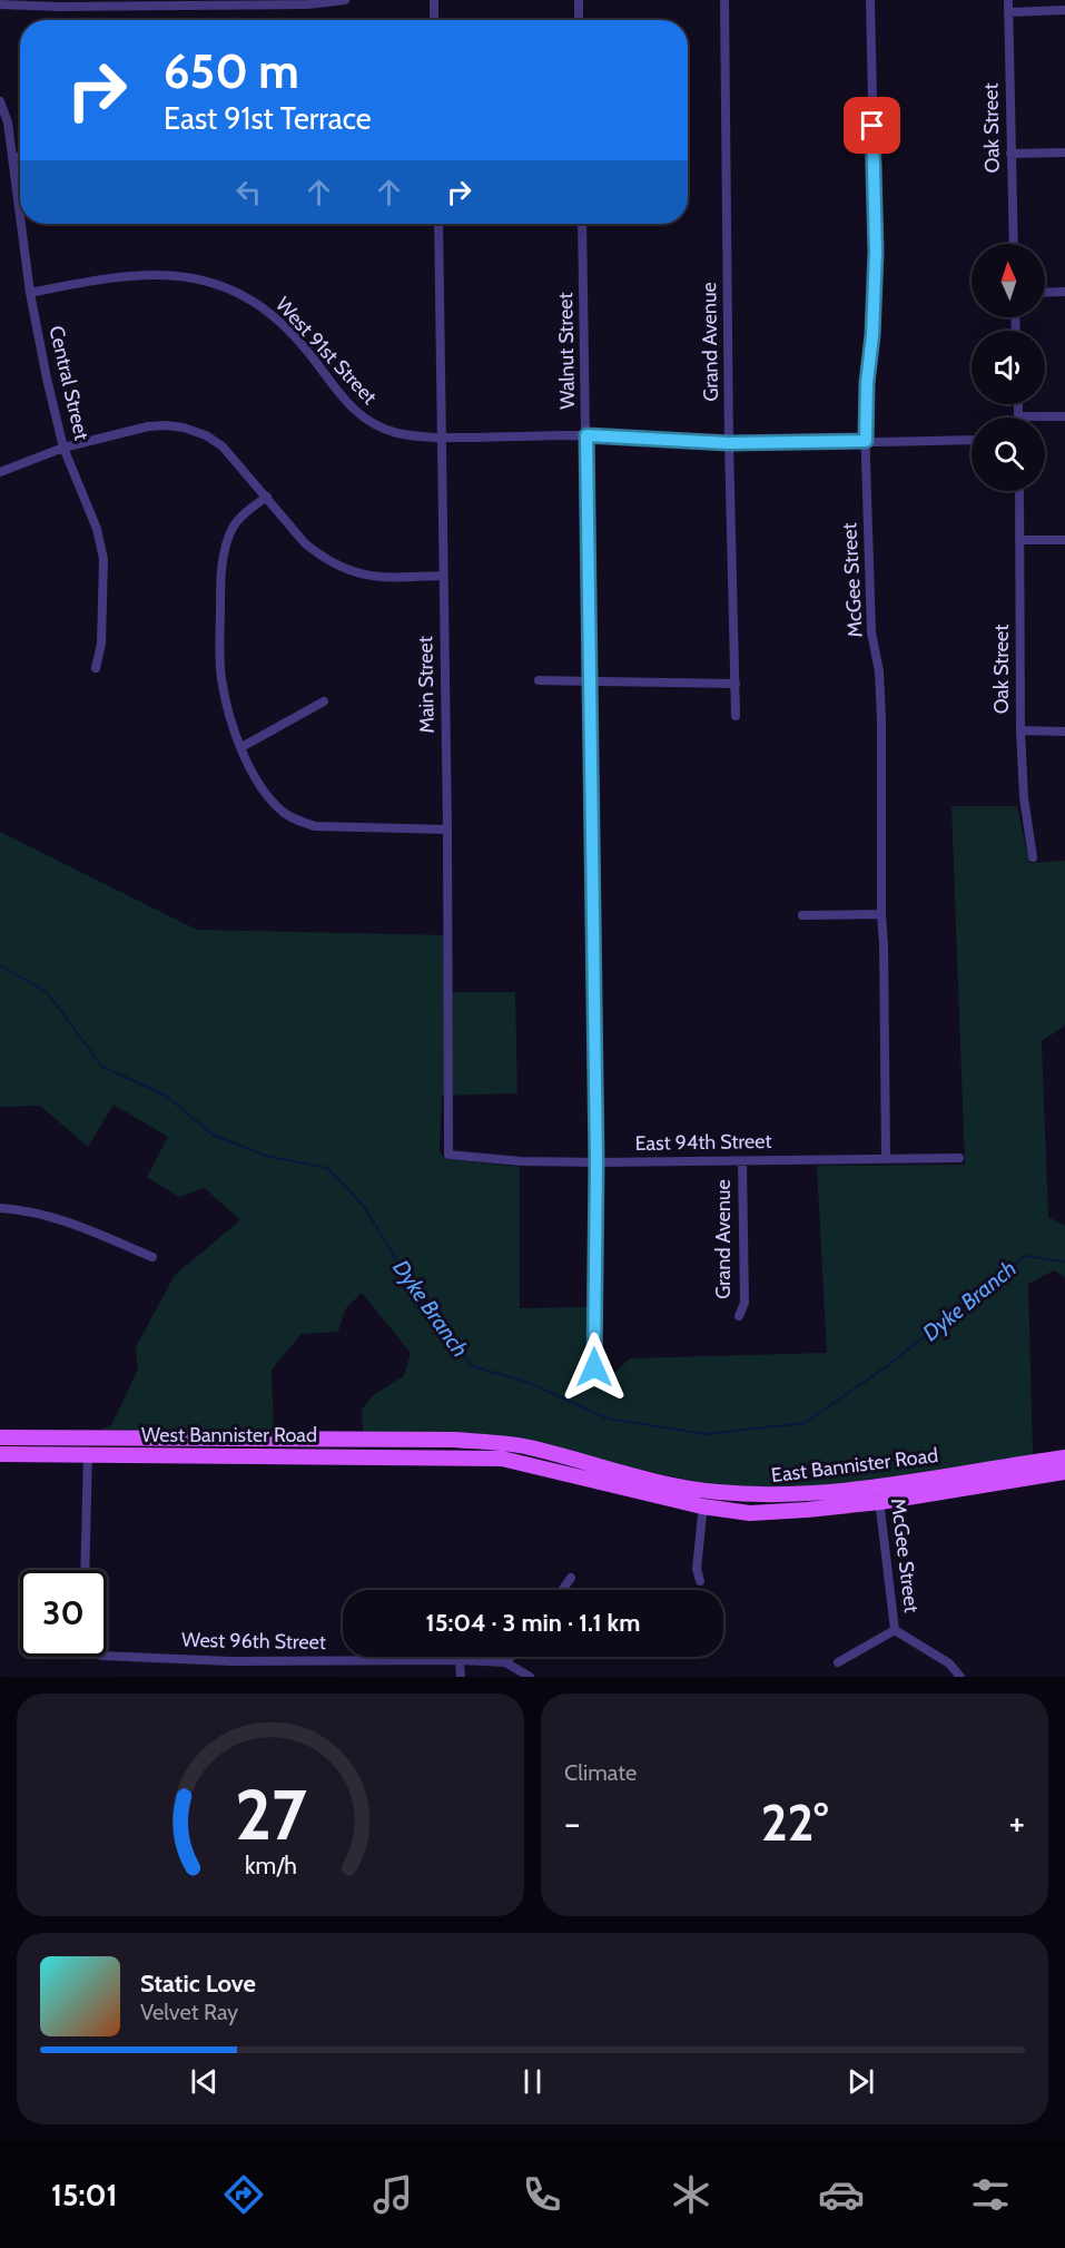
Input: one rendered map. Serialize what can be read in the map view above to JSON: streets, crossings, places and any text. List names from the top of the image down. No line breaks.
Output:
{"streets":{"main road":["West Bannister Road","East Bannister Road"],"street":["Oak Street","Grand Avenue","West 91st Street","Walnut Street","Central Street","McGee Street","Main Street","East 94th Street","West 96th Street"]},"crossings":[["Grand Avenue","West 91st Street"],["Grand Avenue","East 94th Street"],["West 91st Street","Walnut Street"],["West 91st Street","Central Street"],["West 91st Street","McGee Street"],["West 91st Street","Main Street"],["Walnut Street","East 94th Street"],["McGee Street","East 94th Street"],["McGee Street","East Bannister Road"],["Main Street","East 94th Street"],["West Bannister Road","East Bannister Road"]],"water":["Dyke Branch"],"north":"top","page":{"turn":["650 m","East 91st Terrace"],"limit":"30","trip":"15:04 · 3 min · 1.1 km","tile":"Climate","heat":["−","22°","+"],"song":["Static Love","Velvet Ray"],"tabs":"15:01","gauge":["27","km/h"]}}
